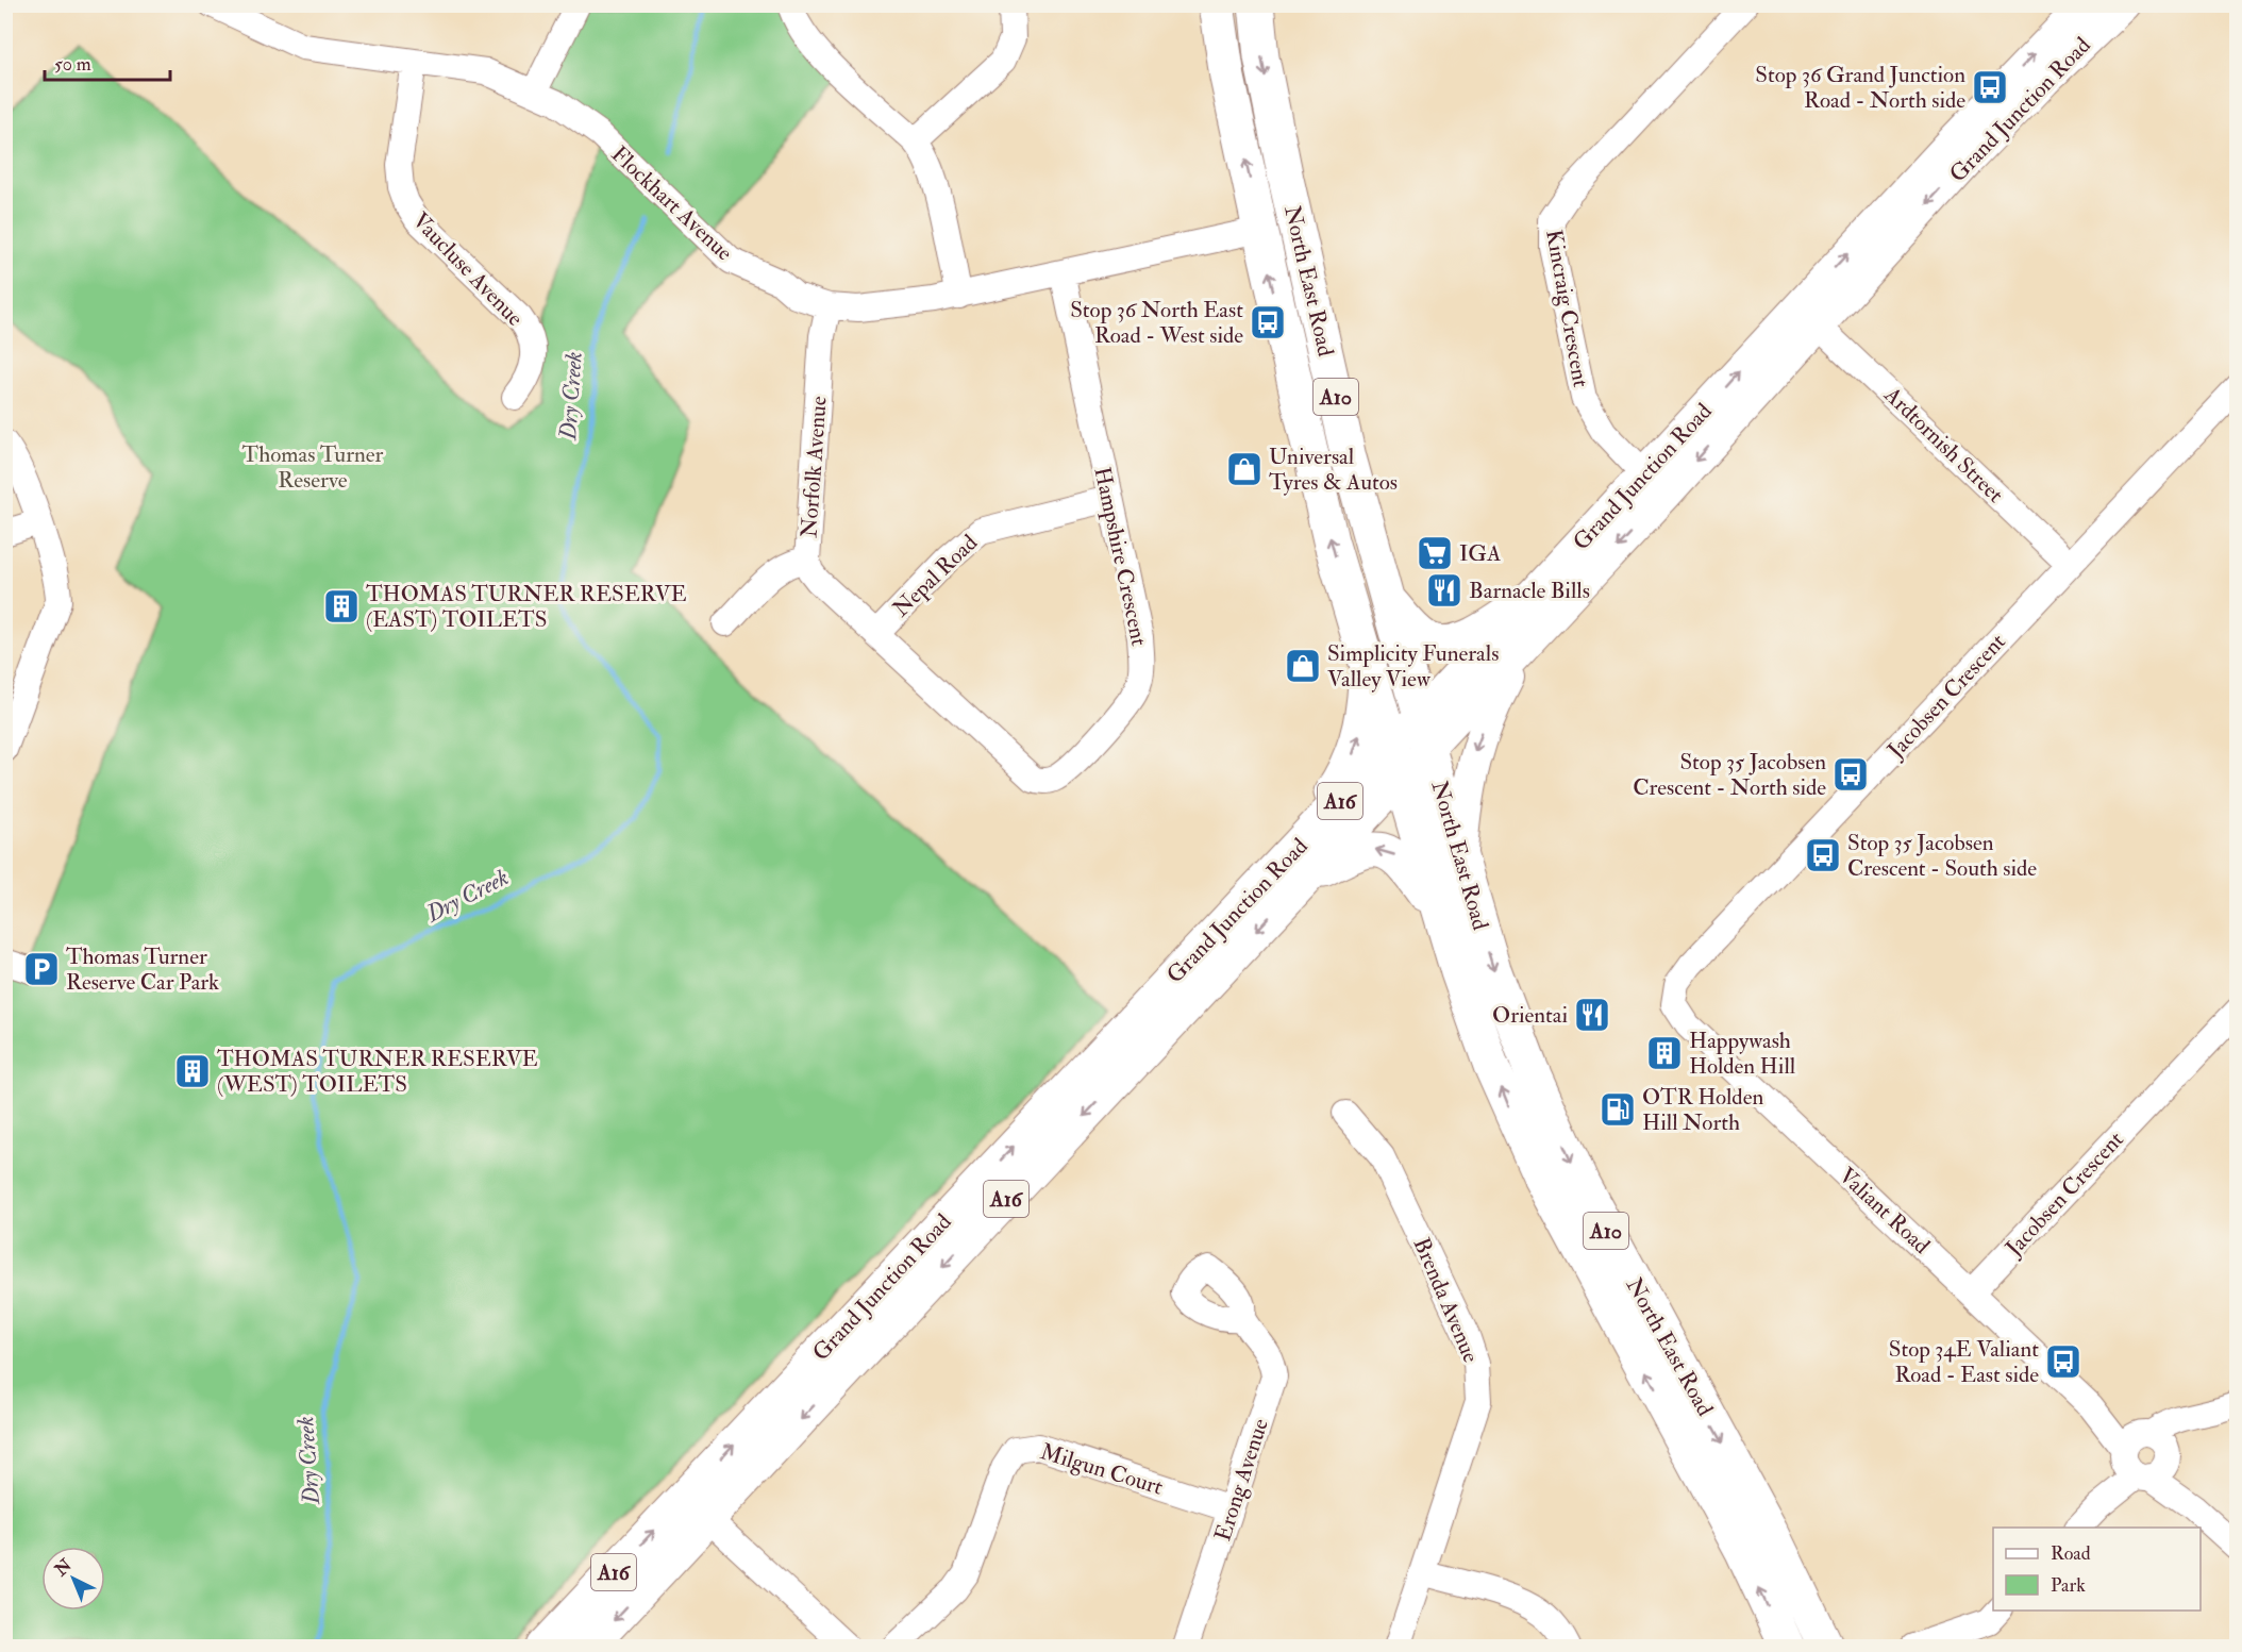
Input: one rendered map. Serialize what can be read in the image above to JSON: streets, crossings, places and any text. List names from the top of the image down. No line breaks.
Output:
{"streets":{"highway":["Grand Junction Road","North East Road","A10","A16"],"street":["Flockhart Avenue","Vaucluse Avenue","Kincraig Crescent","Ardtornish Street","Norfolk Avenue","Hampshire Crescent","Nepal Road","Jacobsen Crescent","Valiant Road","Brenda Avenue","Milgun Court","Erong Avenue"]},"crossings":[["Grand Junction Road","North East Road"],["Grand Junction Road","Kincraig Crescent"],["Grand Junction Road","Ardtornish Street"],["Flockhart Avenue","Vaucluse Avenue"],["Flockhart Avenue","North East Road"],["Flockhart Avenue","Norfolk Avenue"],["Flockhart Avenue","Hampshire Crescent"],["Ardtornish Street","Jacobsen Crescent"],["Norfolk Avenue","Hampshire Crescent"],["Hampshire Crescent","Nepal Road"],["Jacobsen Crescent","Valiant Road"],["Milgun Court","Erong Avenue"]],"water":["Dry Creek"],"parks":["Thomas Turner Reserve"],"places":{"bus stop":["Stop 36 Grand Junction Road - North side","Stop 36 North East Road - West side","Stop 35 Jacobsen Crescent - North side","Stop 35 Jacobsen Crescent - South side","Stop 34E Valiant Road - East side"],"shop":["Universal Tyres & Autos","Simplicity Funerals Valley View"],"supermarket":["IGA"],"restaurant":["Barnacle Bills","Orientai"],"building":["THOMAS TURNER RESERVE (EAST) TOILETS","Happywash Holden Hill","THOMAS TURNER RESERVE (WEST) TOILETS"],"parking":["Thomas Turner Reserve Car Park"],"fuel station":["OTR Holden Hill North"]},"legend":["Road","Park"],"scale_bar":"50 m","north":"top left"}
